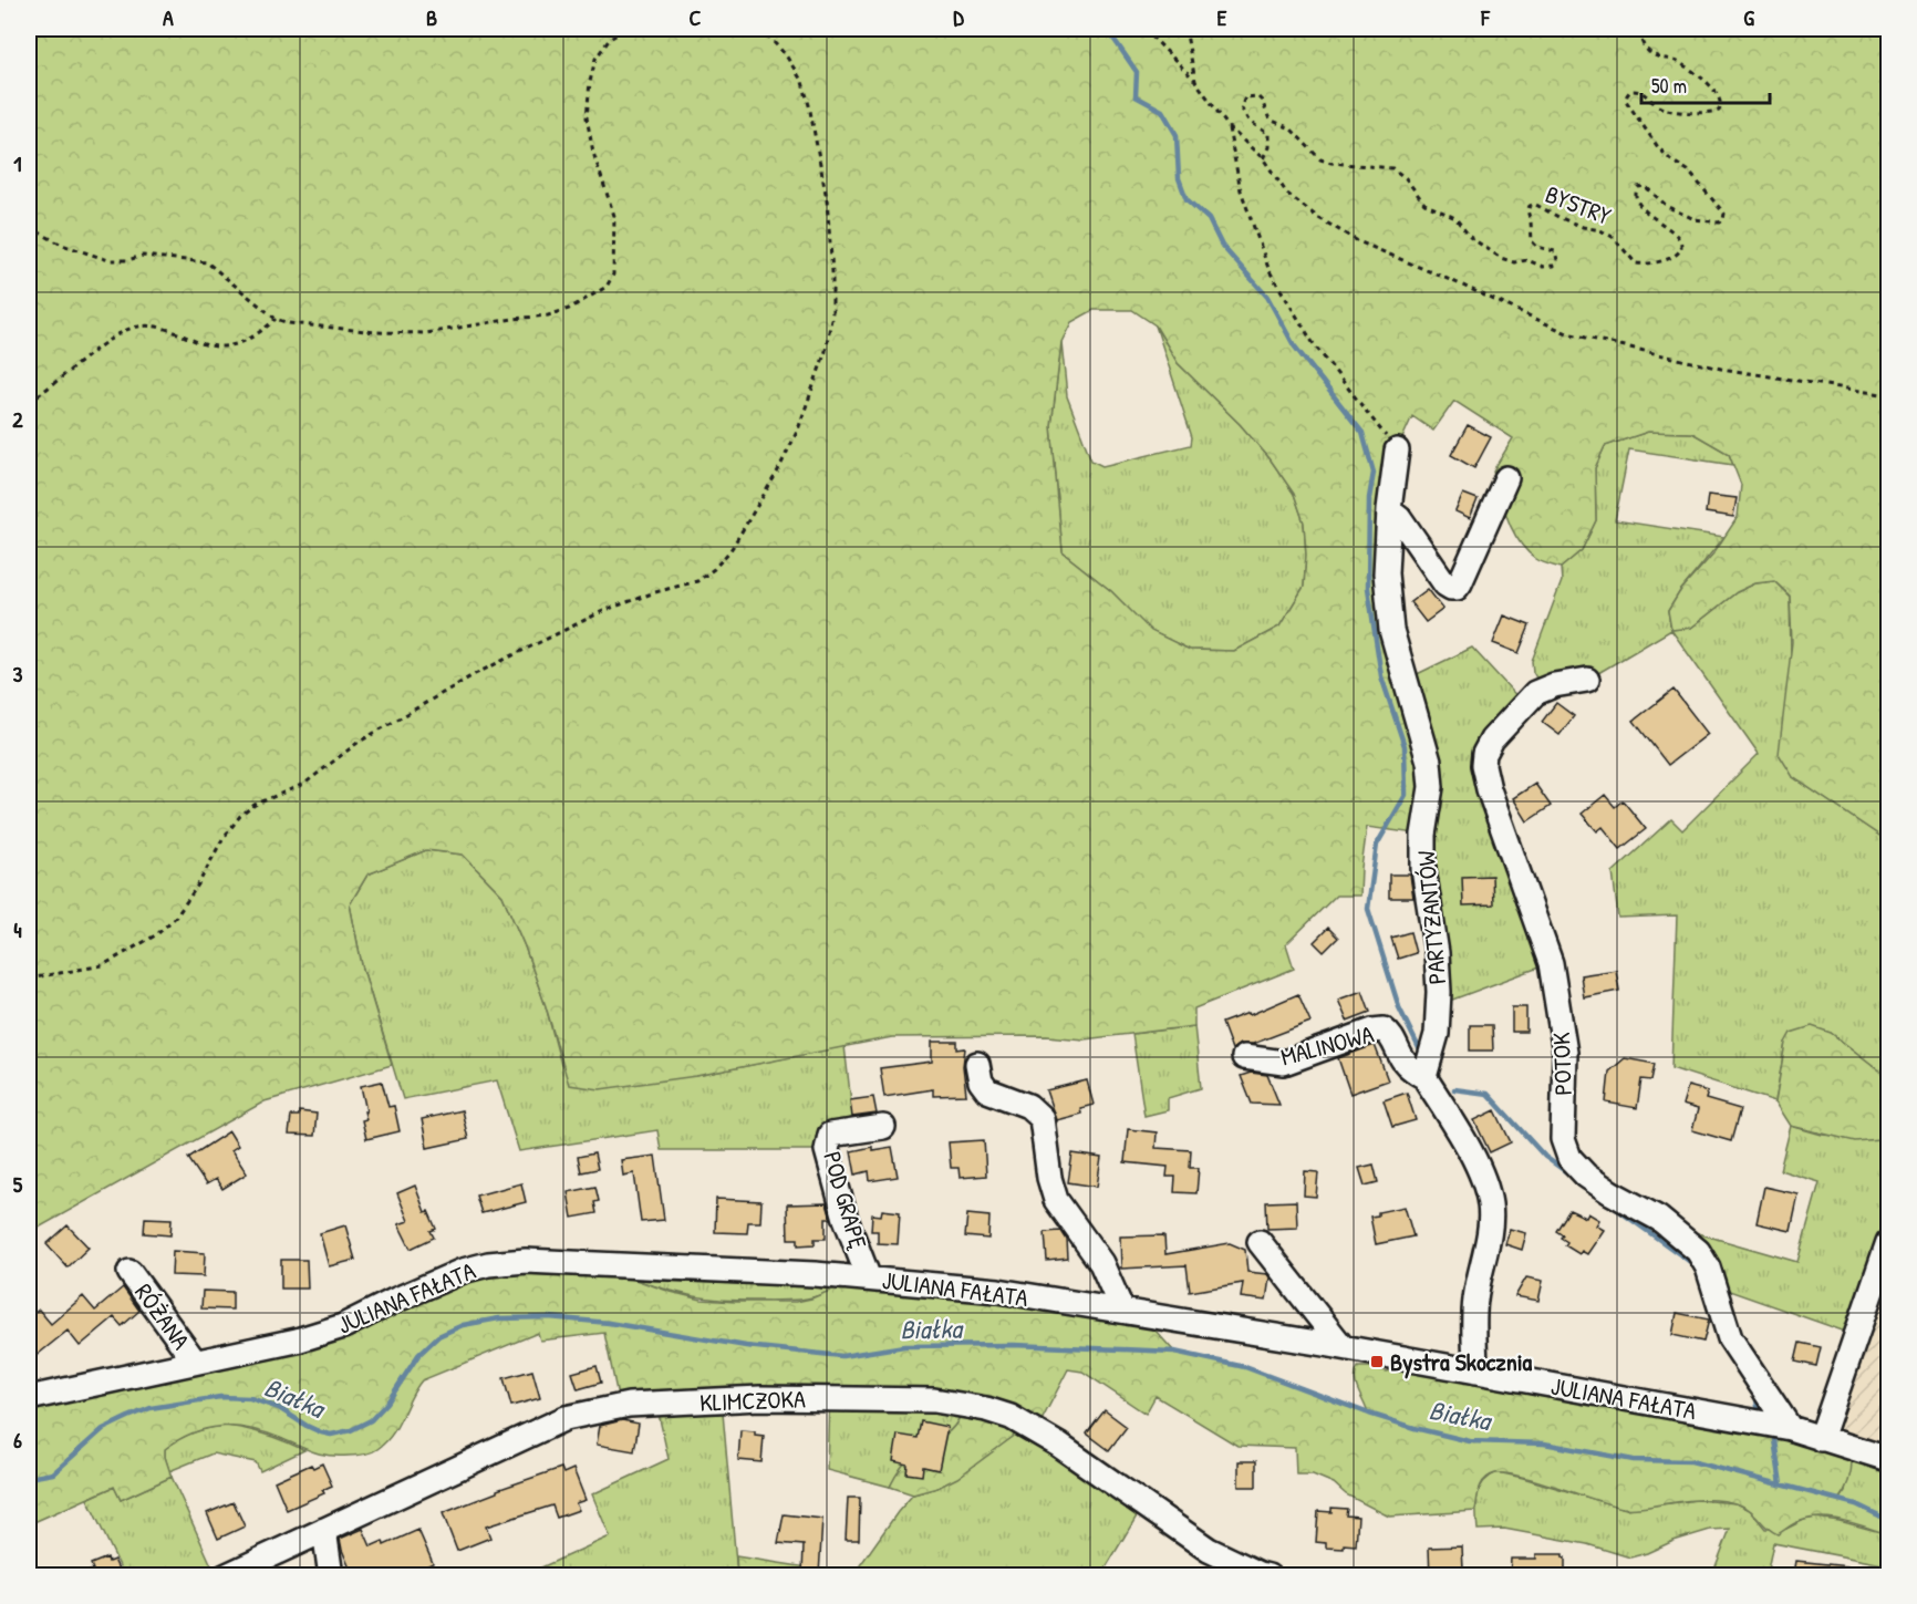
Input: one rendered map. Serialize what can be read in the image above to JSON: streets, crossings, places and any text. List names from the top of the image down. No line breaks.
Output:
{"streets":{"street":["PARTYZANTÓW","MALINOWA","POTOK","POD GRAPĘ","JULIANA FAŁATA","RÓŻANA","KLIMCZOKA"],"path":["BYSTRY"]},"crossings":[["PARTYZANTÓW","MALINOWA"],["POTOK","JULIANA FAŁATA"],["POD GRAPĘ","JULIANA FAŁATA"],["JULIANA FAŁATA","RÓŻANA"]],"water":["Białka"],"places":{"transit":["Bystra Skocznia"]},"scale_bar":"50 m","grid":{"columns":["A","B","C","D","E","F","G"],"rows":["1","2","3","4","5","6"]}}
